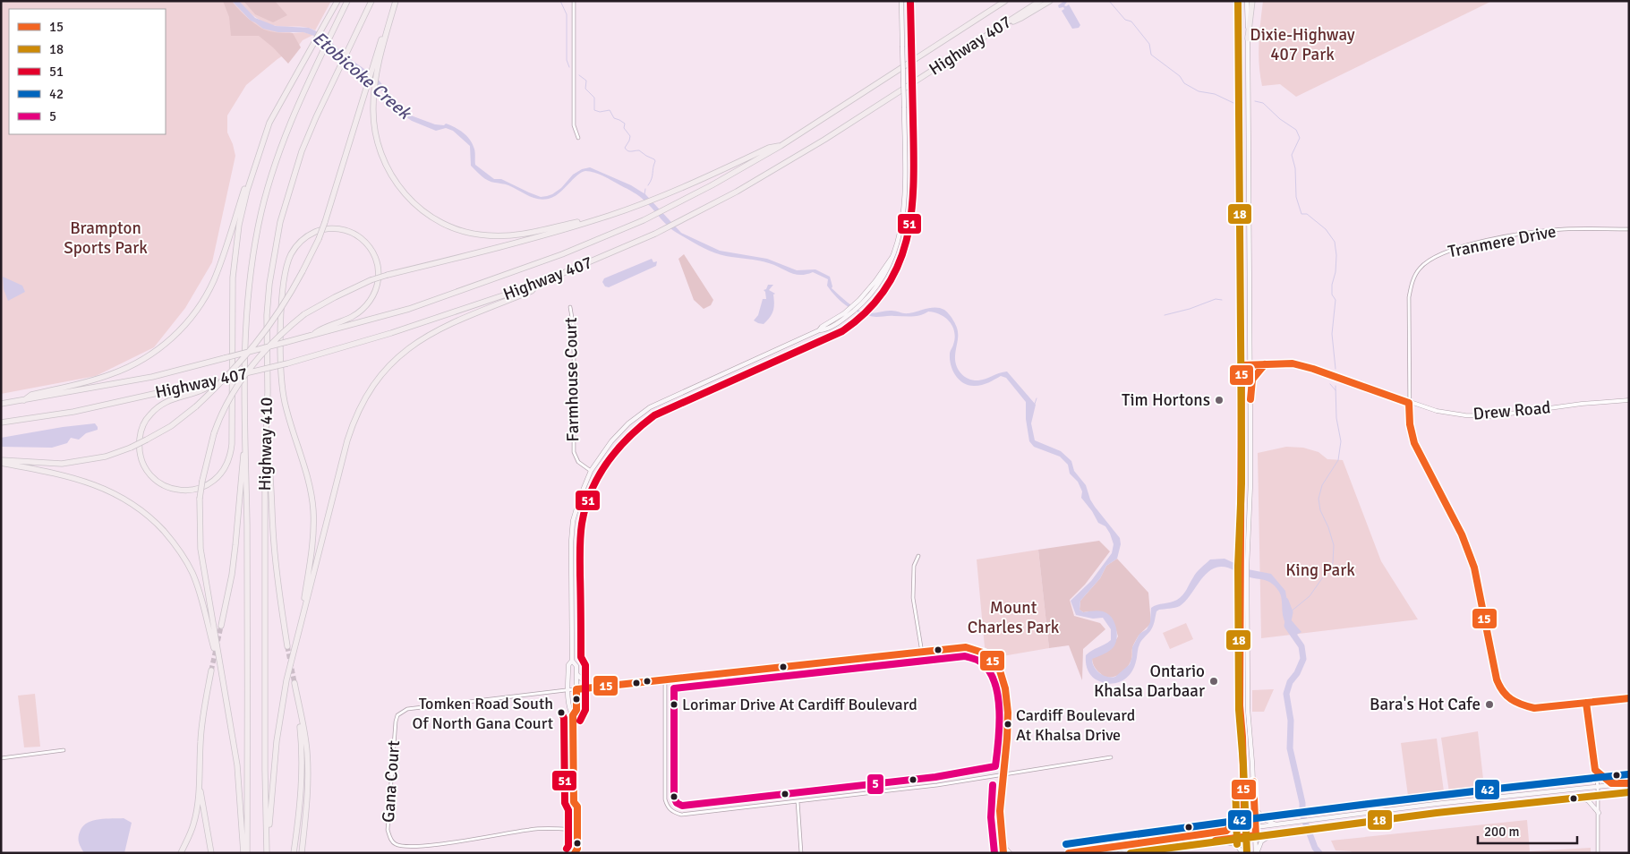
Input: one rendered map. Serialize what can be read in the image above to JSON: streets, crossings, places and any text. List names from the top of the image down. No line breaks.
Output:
{"streets":{"highway":["Highway 407","Highway 410"],"street":["Tranmere Drive","Farmhouse Court","Drew Road","Gana Court"]},"crossings":[["Tranmere Drive","Drew Road"]],"water":["Etobicoke Creek"],"parks":["Dixie-Highway 407 Park","Brampton Sports Park","King Park","Mount Charles Park"],"places":["Tim Hortons","Ontario Khalsa Darbaar","Lorimar Drive At Cardiff Boulevard","Bara's Hot Cafe","Tomken Road South Of North Gana Court","Cardiff Boulevard At Khalsa Drive"],"lines":["transit line 18","transit line 51","transit line 15","transit line 5","transit line 42"],"legend":["15","18","51","42","5"],"scale_bar":"200 m"}
